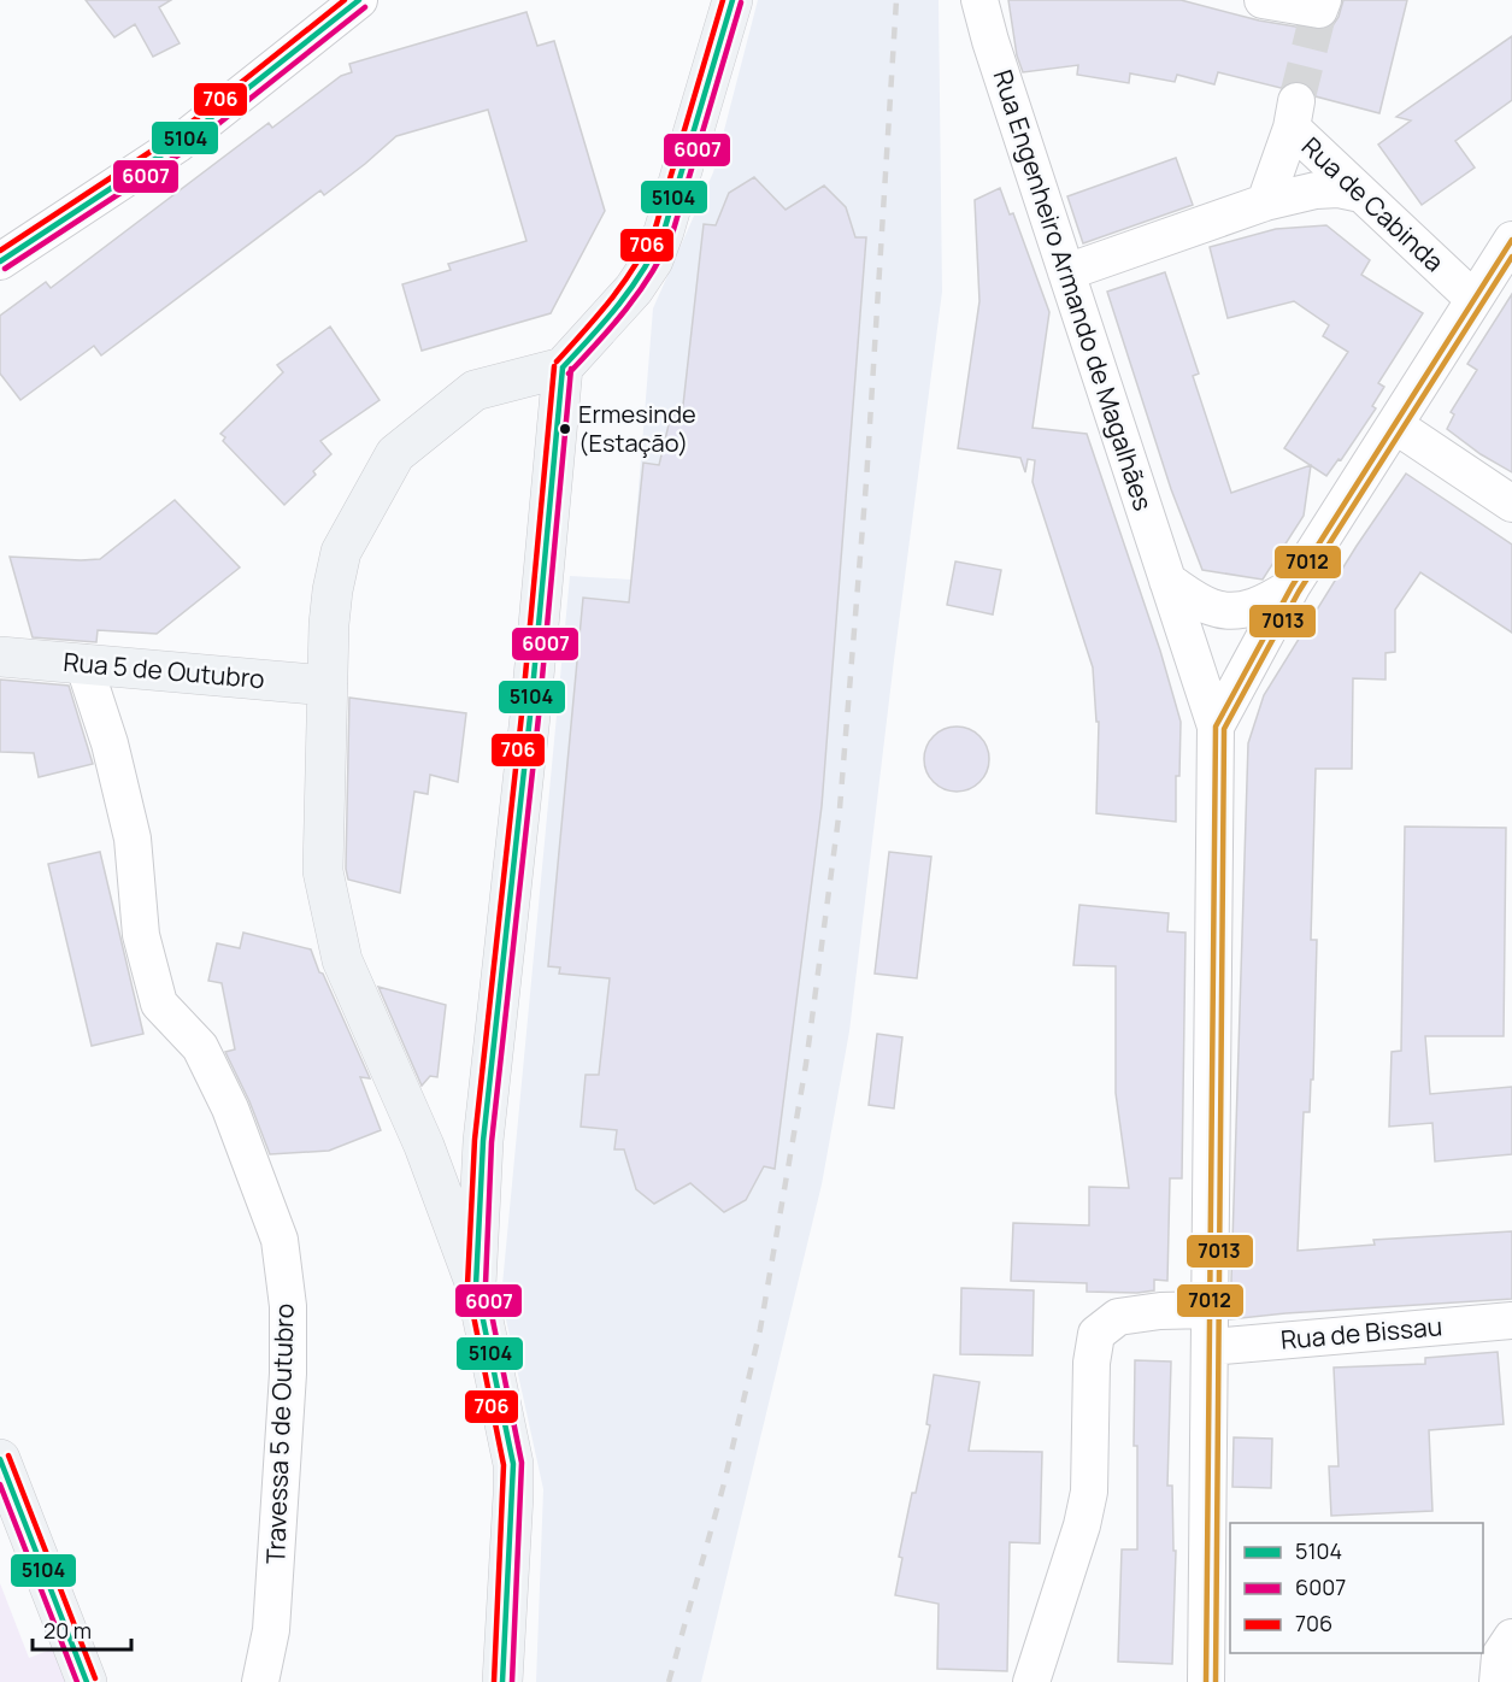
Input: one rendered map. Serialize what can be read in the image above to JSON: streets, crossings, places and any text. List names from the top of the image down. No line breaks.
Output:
{"streets":{"main road":["Rua 5 de Outubro"],"street":["Rua de Cabinda","Rua Engenheiro Armando de Magalhães","Rua de Bissau","Travessa 5 de Outubro"]},"crossings":[["Rua Engenheiro Armando de Magalhães","Rua de Bissau"],["Rua 5 de Outubro","Travessa 5 de Outubro"]],"places":["Ermesinde (Estação)"],"lines":["transit line 5104","transit line 706","transit line 6007","transit line 7012","transit line 7013"],"legend":["5104","6007","706"],"scale_bar":"20 m"}
